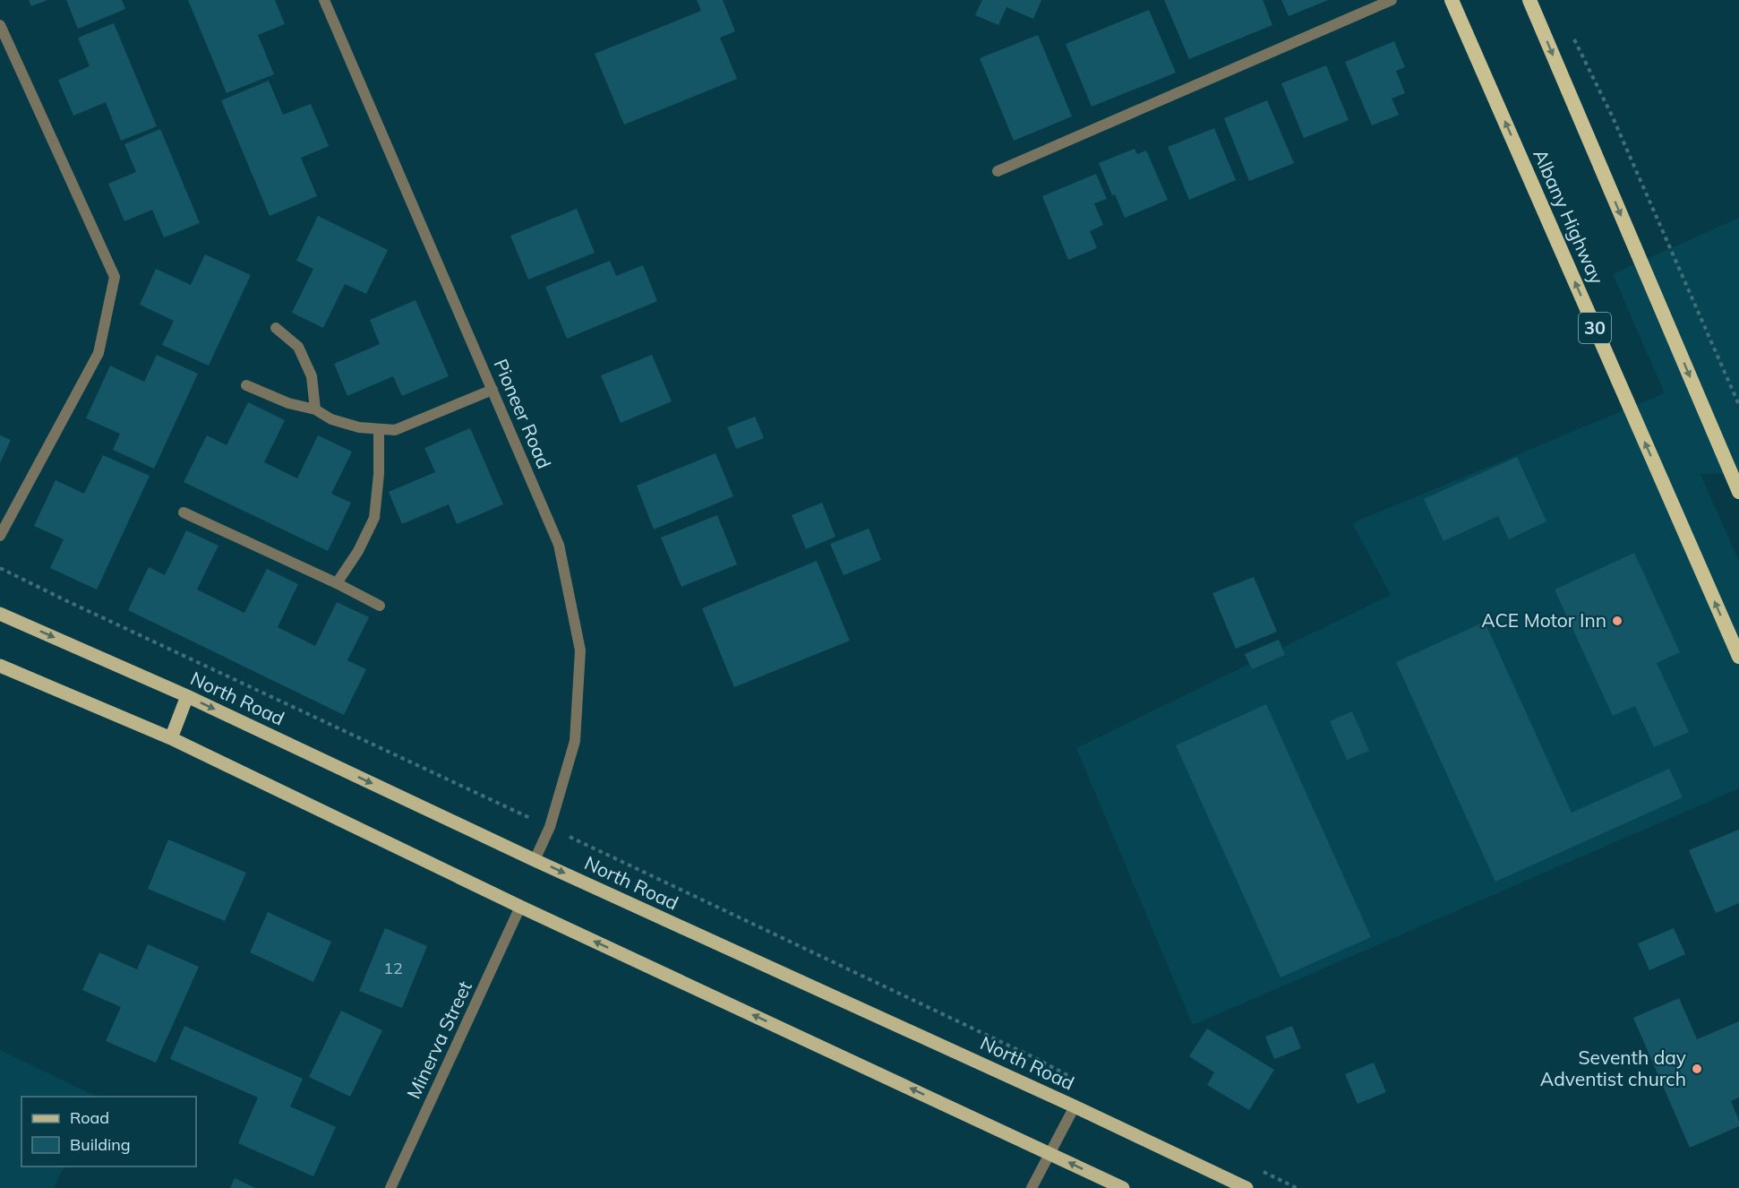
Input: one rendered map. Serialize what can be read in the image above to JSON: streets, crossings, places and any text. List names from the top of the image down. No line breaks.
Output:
{"streets":{"highway":["Albany Highway","30"],"main road":["North Road"],"street":["Pioneer Road","Minerva Street"]},"crossings":[["Pioneer Road","North Road"]],"places":["ACE Motor Inn","Seventh day Adventist church"],"house_numbers":["12"],"legend":["Road","Building"]}
